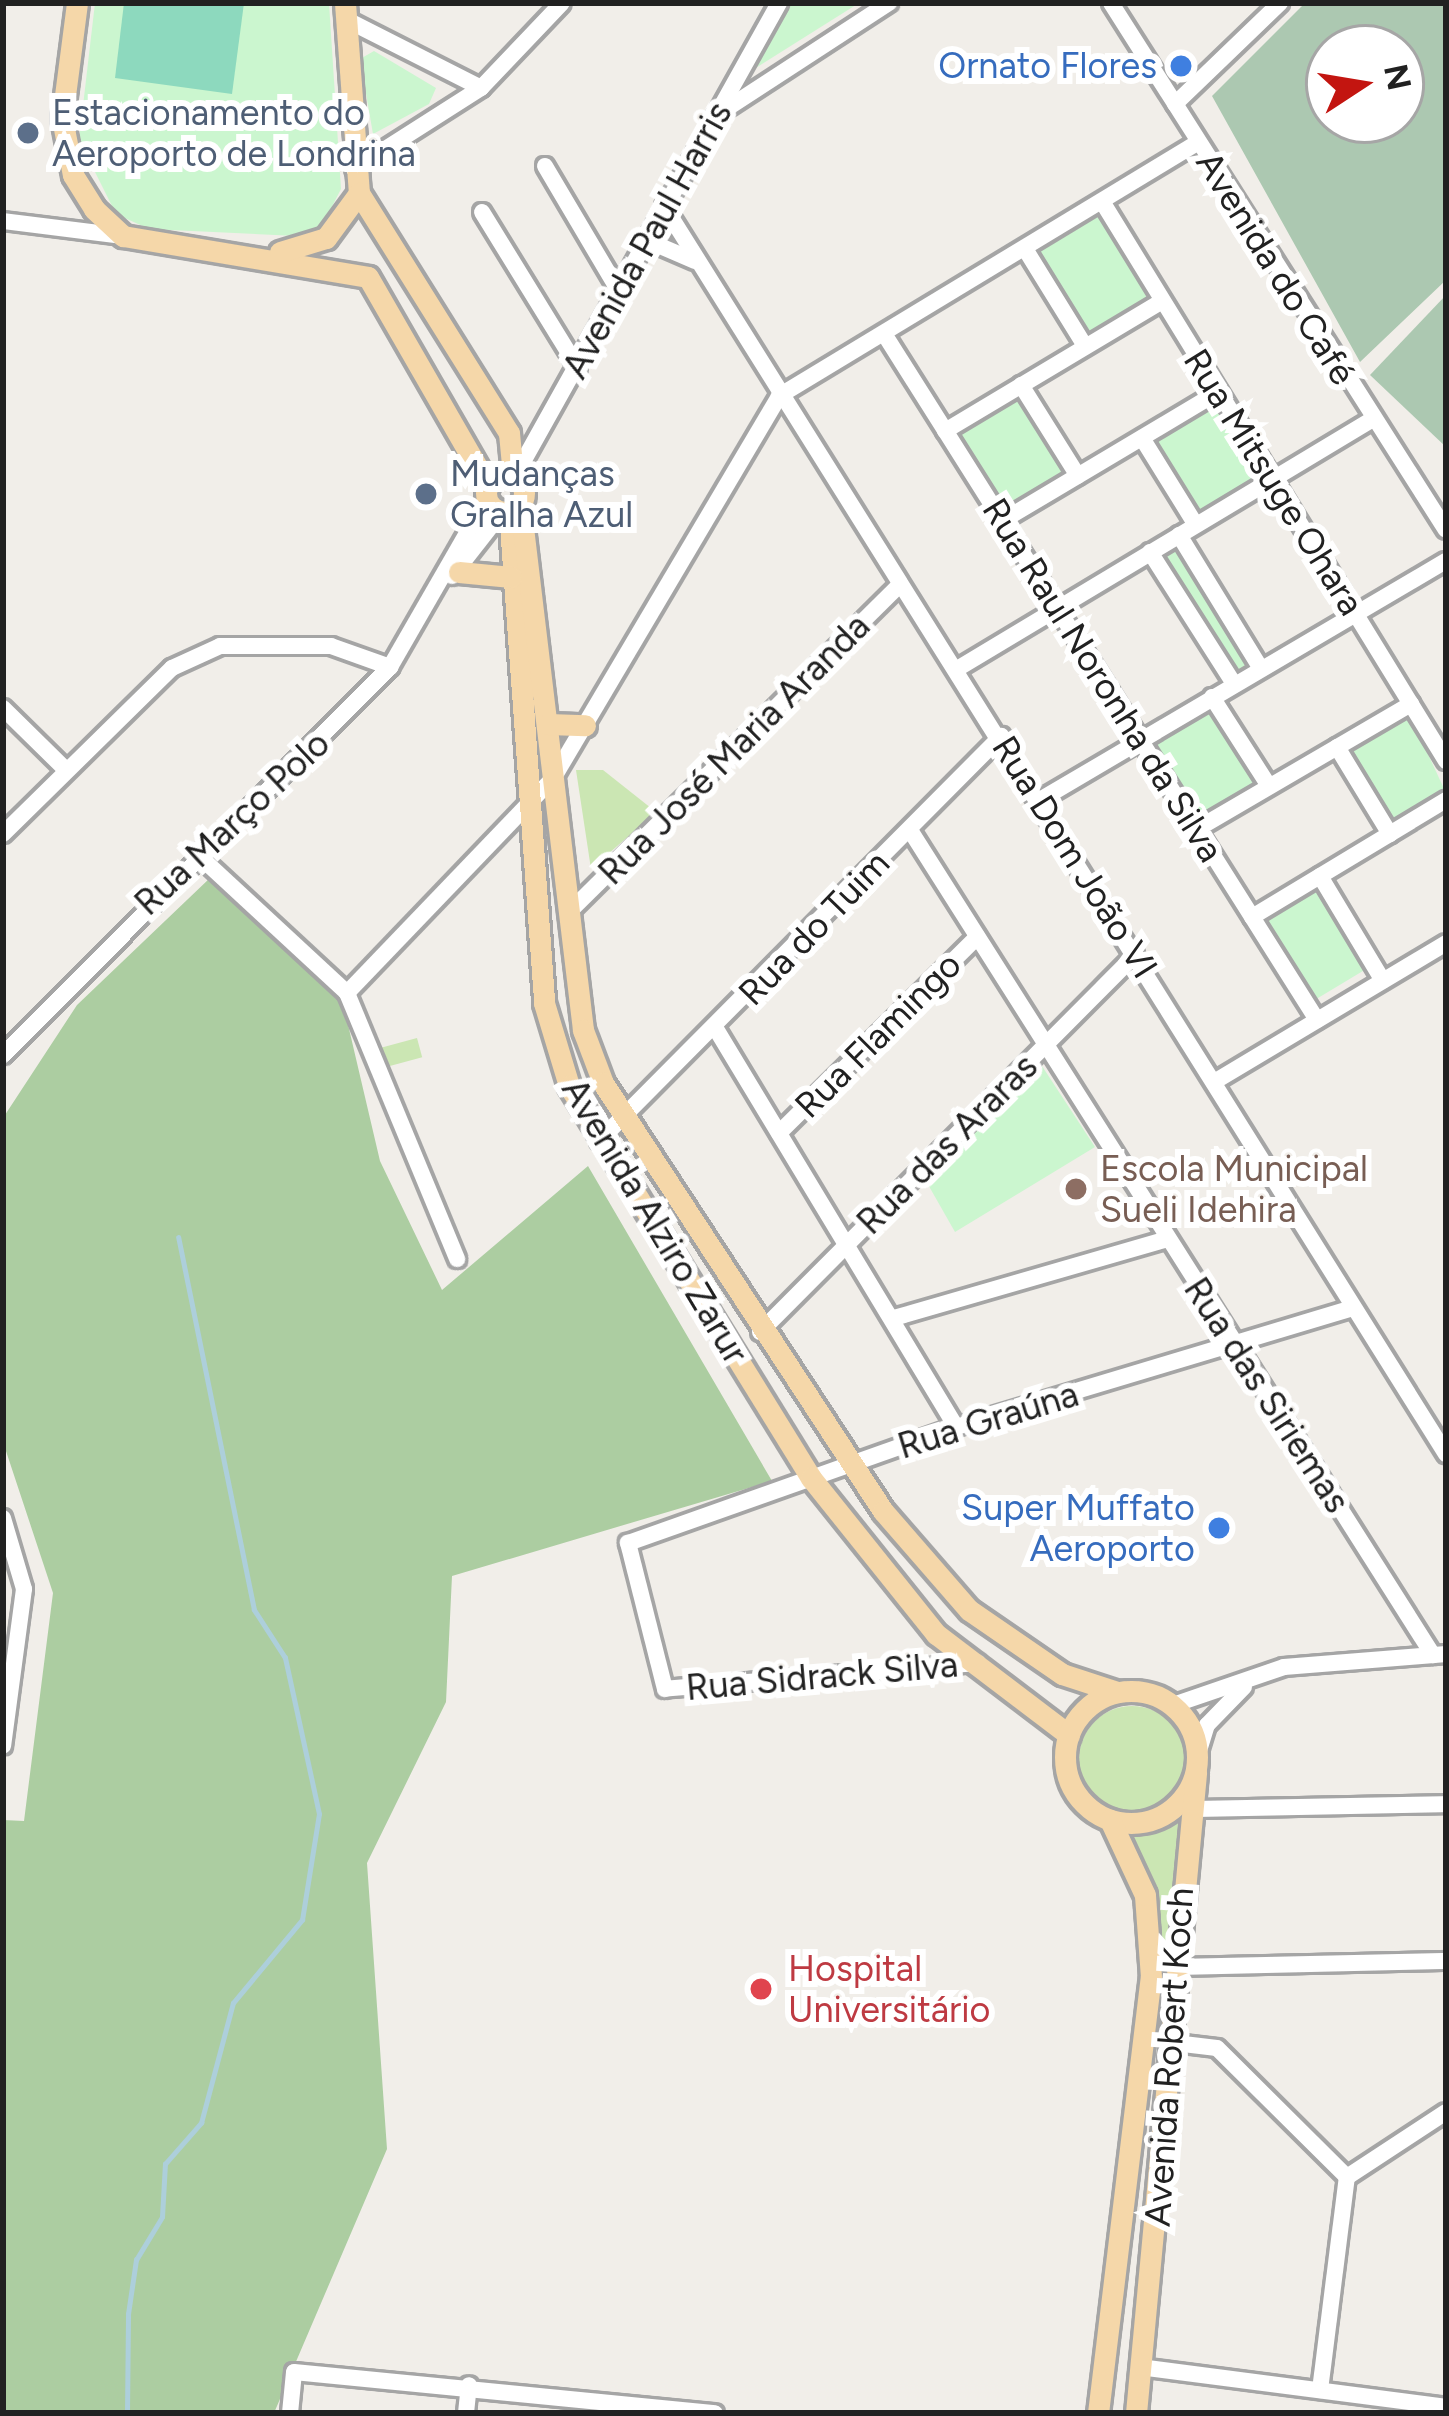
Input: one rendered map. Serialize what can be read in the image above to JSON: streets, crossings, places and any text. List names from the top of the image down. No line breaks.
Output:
{"streets":{"main road":["Avenida Alziro Zarur","Avenida Robert Koch"],"street":["Avenida Paul Harris","Avenida do Café","Rua Mitsuge Ohara","Rua Raul Noronha da Silva","Rua José Maria Aranda","Rua Março Polo","Rua Dom João VI","Rua do Tuim","Rua Flamingo","Rua das Araras","Rua das Siriemas","Rua Graúna","Rua Sidrack Silva"]},"crossings":[["Avenida Paul Harris","Rua Dom João VI"],["Rua José Maria Aranda","Rua Dom João VI"],["Rua José Maria Aranda","Avenida Alziro Zarur"],["Rua Março Polo","Avenida Alziro Zarur"],["Rua Dom João VI","Rua do Tuim"],["Rua Dom João VI","Rua das Araras"],["Rua Dom João VI","Rua Graúna"],["Rua do Tuim","Avenida Alziro Zarur"],["Rua do Tuim","Rua das Siriemas"],["Rua Flamingo","Rua das Siriemas"],["Rua das Araras","Avenida Alziro Zarur"],["Rua das Araras","Rua das Siriemas"],["Avenida Alziro Zarur","Rua Graúna"],["Avenida Alziro Zarur","Rua Sidrack Silva"],["Avenida Alziro Zarur","Avenida Robert Koch"],["Rua das Siriemas","Rua Graúna"],["Rua Graúna","Rua Sidrack Silva"]],"places":["Ornato Flores","Estacionamento do Aeroporto de Londrina","Mudanças Gralha Azul","Escola Municipal Sueli Idehira","Super Muffato Aeroporto","Hospital Universitário"],"north":"right"}
